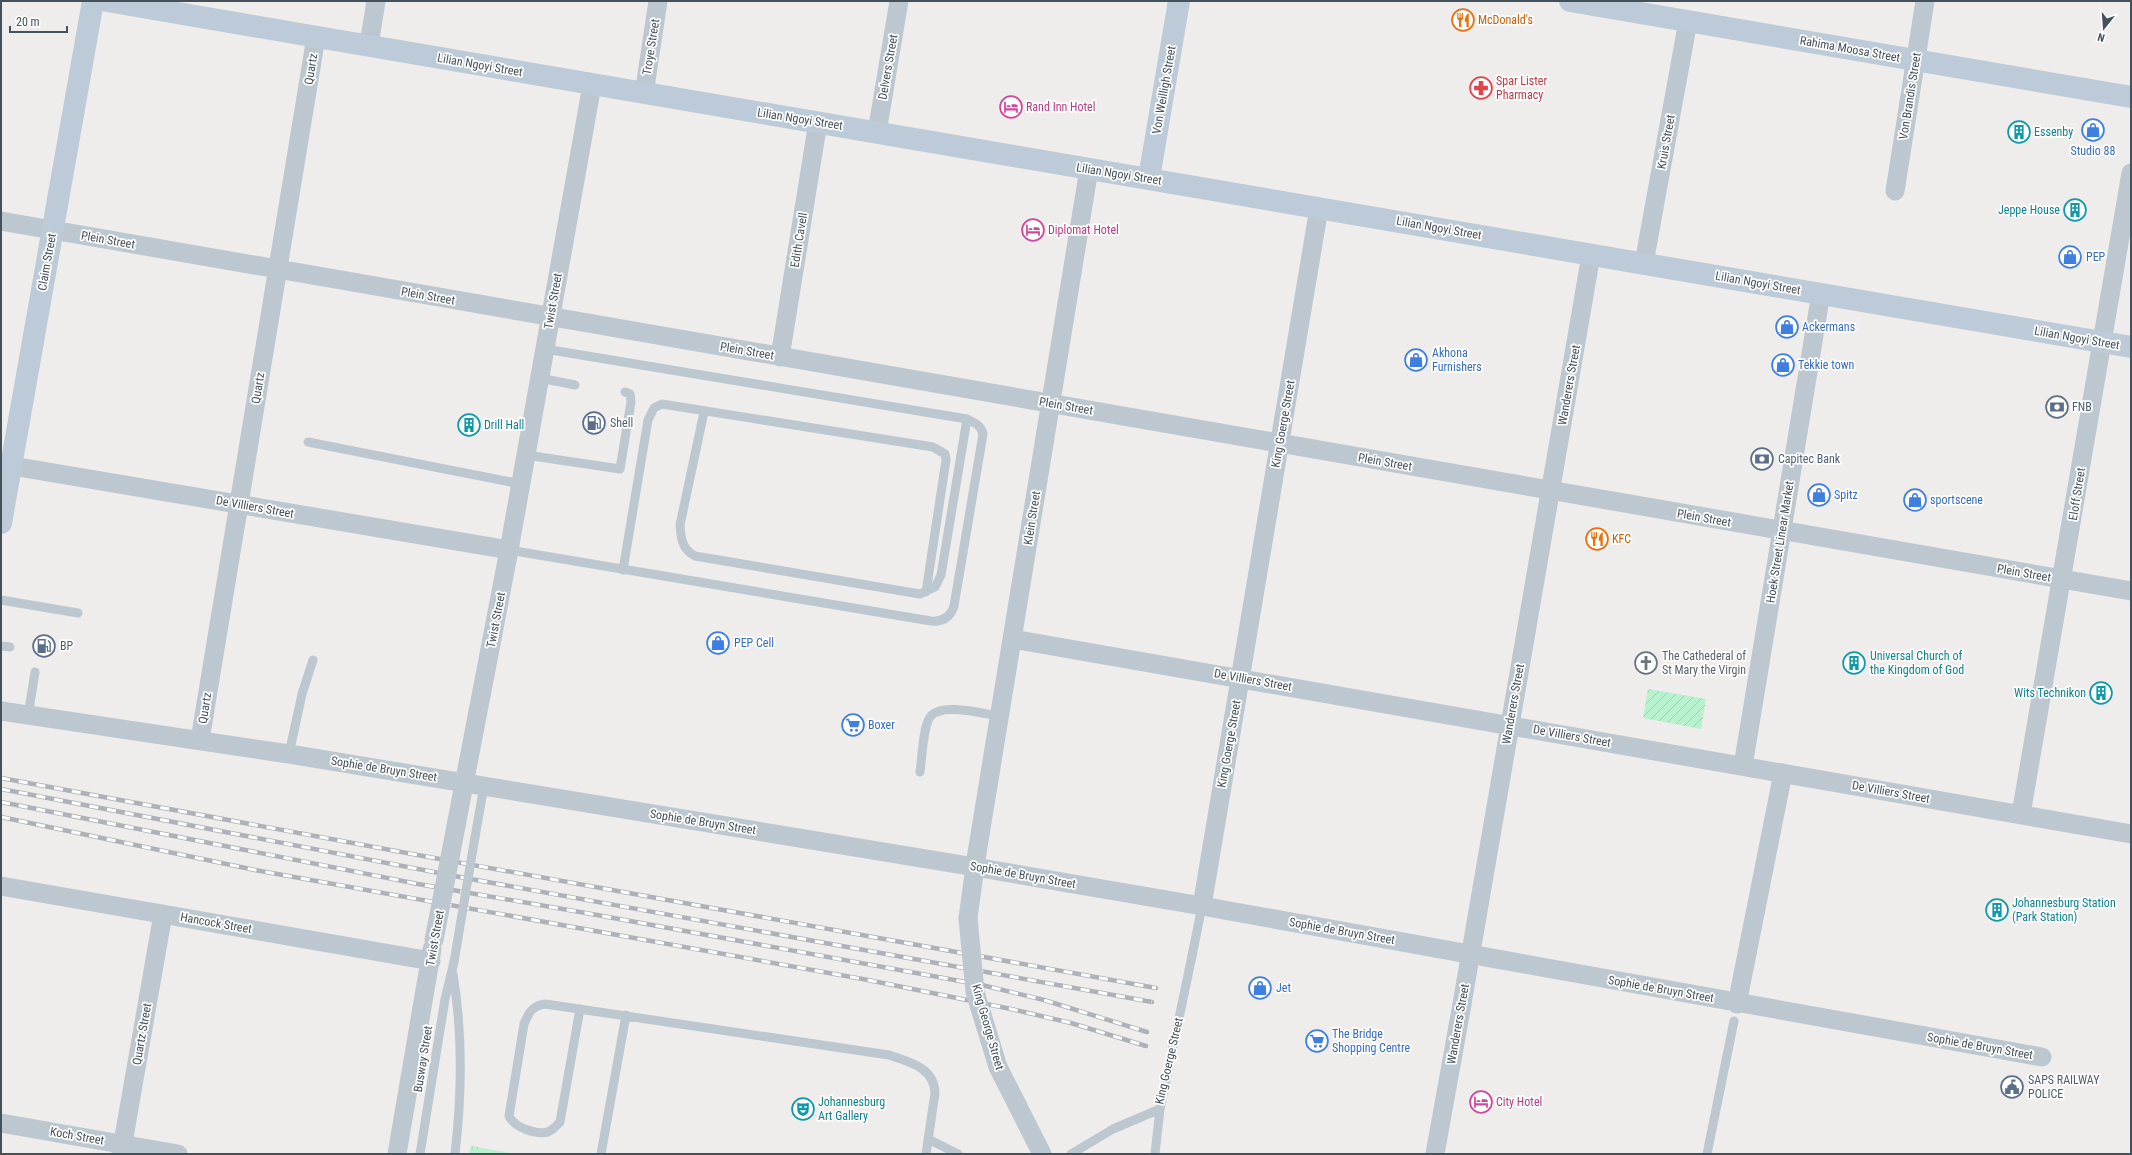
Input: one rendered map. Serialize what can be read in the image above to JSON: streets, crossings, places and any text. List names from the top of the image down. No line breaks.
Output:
{"streets":{"street":["Troye Street","Rahima Moosa Street","Lilian Ngoyi Street","Delvers Street","Quartz","Von Weilligh Street","Von Brandis Street","Kruis Street","Plein Street","Edith Cavell","Claim Street","Twist Street","Wanderers Street","King Goerge Street","Eloff Street","De Villiers Street","Klein Street","Hoek Street Linear Market","Sophie de Bruyn Street","Hancock Street","King George Street","Quartz Street","Koch Street"],"lane":["Busway Street"]},"crossings":[["Troye Street","Lilian Ngoyi Street"],["Rahima Moosa Street","Von Brandis Street"],["Rahima Moosa Street","Kruis Street"],["Lilian Ngoyi Street","Delvers Street"],["Lilian Ngoyi Street","Quartz"],["Lilian Ngoyi Street","Von Weilligh Street"],["Lilian Ngoyi Street","Kruis Street"],["Lilian Ngoyi Street","Edith Cavell"],["Lilian Ngoyi Street","Twist Street"],["Lilian Ngoyi Street","Wanderers Street"],["Lilian Ngoyi Street","King Goerge Street"],["Lilian Ngoyi Street","Eloff Street"],["Lilian Ngoyi Street","Klein Street"],["Lilian Ngoyi Street","Hoek Street Linear Market"],["Quartz","Plein Street"],["Quartz","De Villiers Street"],["Quartz","Sophie de Bruyn Street"],["Plein Street","Edith Cavell"],["Plein Street","Claim Street"],["Plein Street","Twist Street"],["Plein Street","Wanderers Street"],["Plein Street","King Goerge Street"],["Plein Street","Eloff Street"],["Plein Street","Klein Street"],["Plein Street","Hoek Street Linear Market"],["Claim Street","De Villiers Street"],["Twist Street","De Villiers Street"],["Twist Street","Sophie de Bruyn Street"],["Twist Street","Hancock Street"],["Wanderers Street","De Villiers Street"],["Wanderers Street","Sophie de Bruyn Street"],["King Goerge Street","De Villiers Street"],["King Goerge Street","Sophie de Bruyn Street"],["Eloff Street","De Villiers Street"],["De Villiers Street","Klein Street"],["De Villiers Street","Hoek Street Linear Market"],["Klein Street","Sophie de Bruyn Street"],["Klein Street","King George Street"],["Sophie de Bruyn Street","King George Street"],["Sophie de Bruyn Street","Busway Street"],["Hancock Street","Quartz Street"],["Quartz Street","Koch Street"]],"places":{"restaurant":["McDonald's","KFC"],"pharmacy":["Spar Lister Pharmacy"],"hotel":["Rand Inn Hotel","Diplomat Hotel","City Hotel"],"shop":["Studio 88","PEP","Ackermans","Akhona Furnishers","Tekkie town","Spitz","sportscene","PEP Cell","Jet"],"building":["Essenby","Jeppe House","Drill Hall","Universal Church of the Kingdom of God","Wits Technikon","Johannesburg Station (Park Station)"],"bank":["FNB","Capitec Bank"],"fuel station":["Shell","BP"],"church":["The Cathederal of St Mary the Virgin"],"supermarket":["Boxer","The Bridge Shopping Centre"],"public building":["SAPS RAILWAY POLICE"],"theatre":["Johannesburg Art Gallery"]},"scale_bar":"20 m","north":"bottom"}
